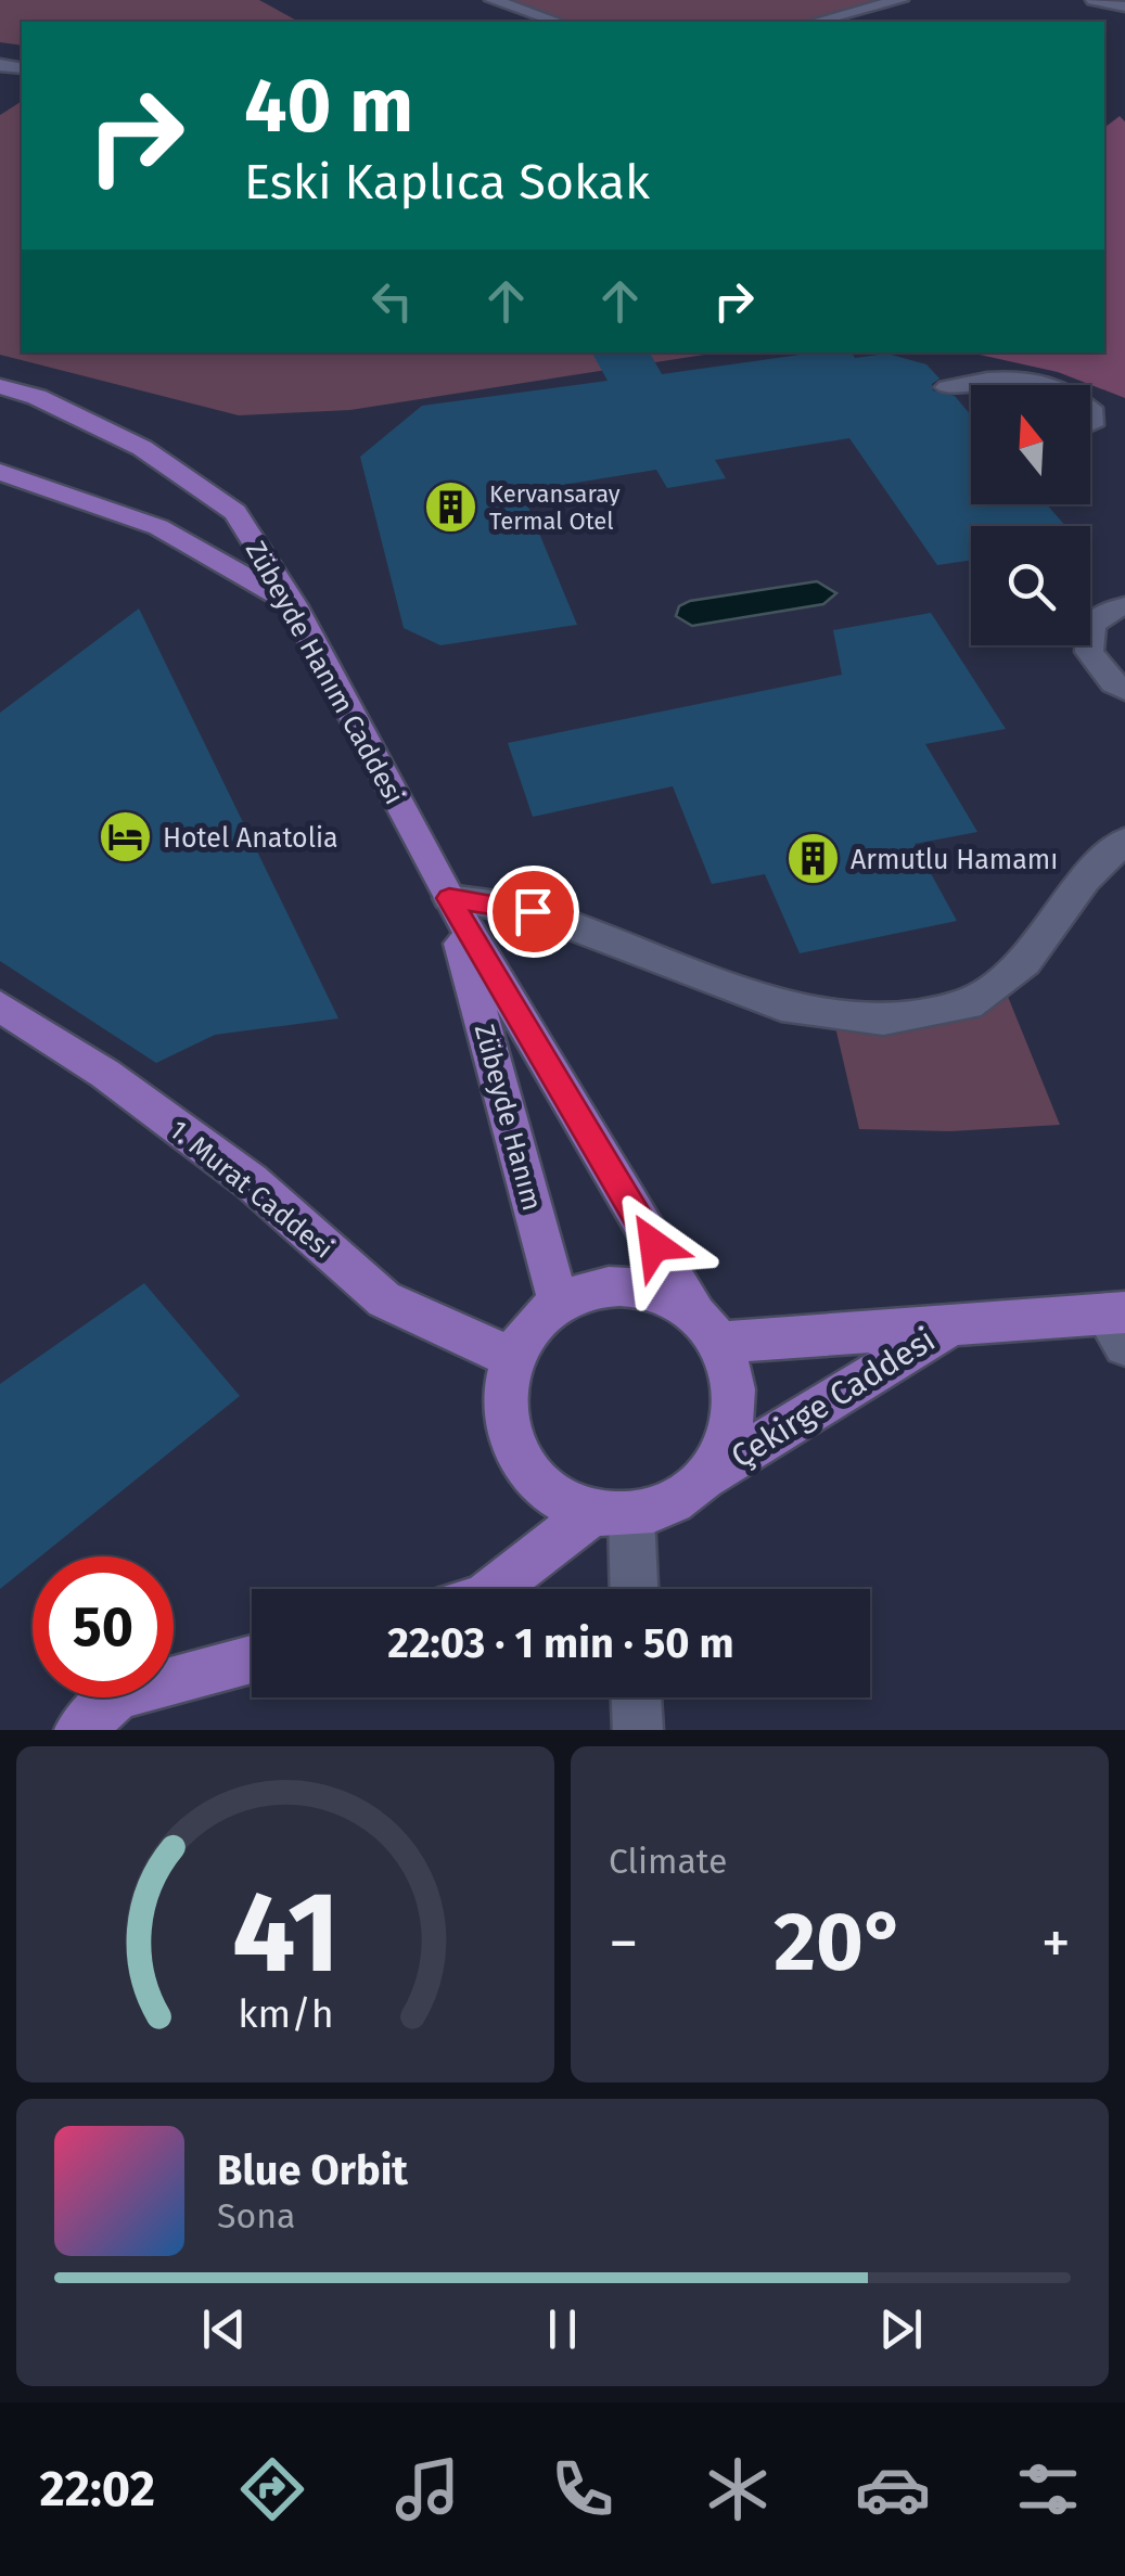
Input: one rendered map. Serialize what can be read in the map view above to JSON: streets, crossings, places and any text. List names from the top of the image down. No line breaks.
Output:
{"streets":{"main road":["Zübeyde Hanım Caddesi","Zübeyde Hanım","1. Murat Caddesi","Çekirge Caddesi"]},"crossings":[["Zübeyde Hanım Caddesi","Zübeyde Hanım"],["Zübeyde Hanım","1. Murat Caddesi"],["Zübeyde Hanım","Çekirge Caddesi"],["1. Murat Caddesi","Çekirge Caddesi"]],"places":{"building":["Kervansaray Termal Otel","Armutlu Hamamı"],"hotel":["Hotel Anatolia"]},"north":"top","page":{"turn":["40 m","Eski Kaplıca Sokak"],"limit":"50","trip":"22:03 · 1 min · 50 m","tile":"Climate","heat":["−","20°","+"],"song":["Blue Orbit","Sona"],"tabs":"22:02","gauge":["41","km/h"]}}
